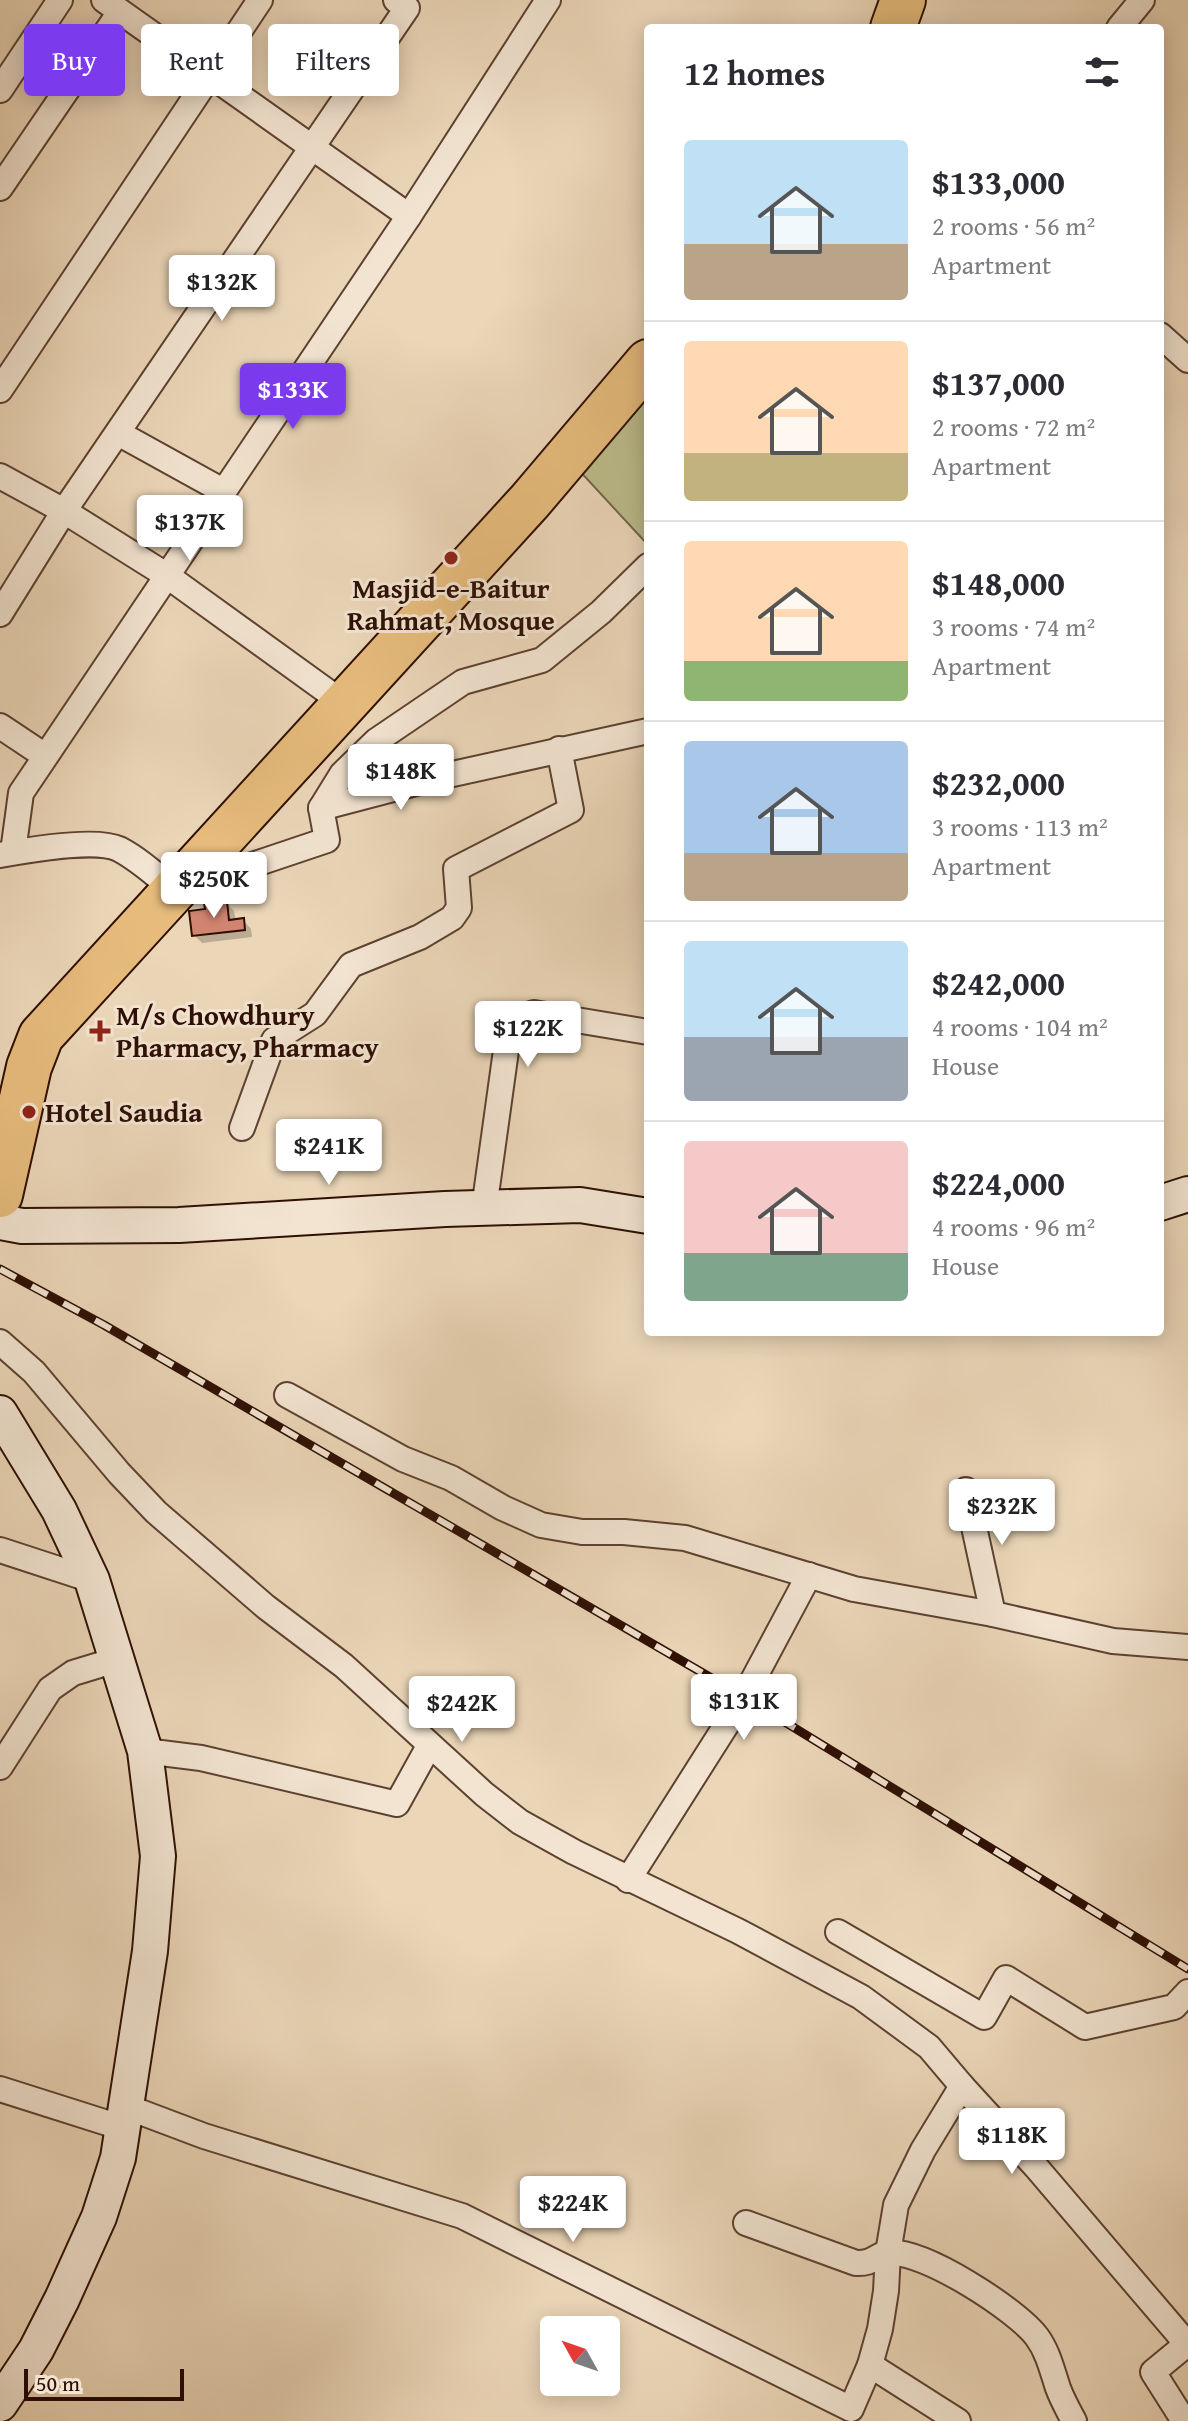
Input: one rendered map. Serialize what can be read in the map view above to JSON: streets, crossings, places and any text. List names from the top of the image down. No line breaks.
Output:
{"places":{"other":["Masjid-e-Baitur Rahmat, Mosque","Hotel Saudia"],"health":["M/s Chowdhury Pharmacy, Pharmacy"]},"scale_bar":"50 m","north":"top left","page":{"chip":["Buy","Rent","Filters"],"heading":"12 homes","list":[{"name":"$133,000","note":"2 rooms · 56 m² · Apartment"},{"name":"$137,000","note":"2 rooms · 72 m² · Apartment"},{"name":"$148,000","note":"3 rooms · 74 m² · Apartment"},{"name":"$232,000","note":"3 rooms · 113 m² · Apartment"},{"name":"$242,000","note":"4 rooms · 104 m² · House"},{"name":"$224,000","note":"4 rooms · 96 m² · House"}],"price":["$132K","$133K","$137K","$148K","$250K","$122K","$241K","$232K","$131K","$242K","$118K","$224K"],"scale":"50 m"}}
